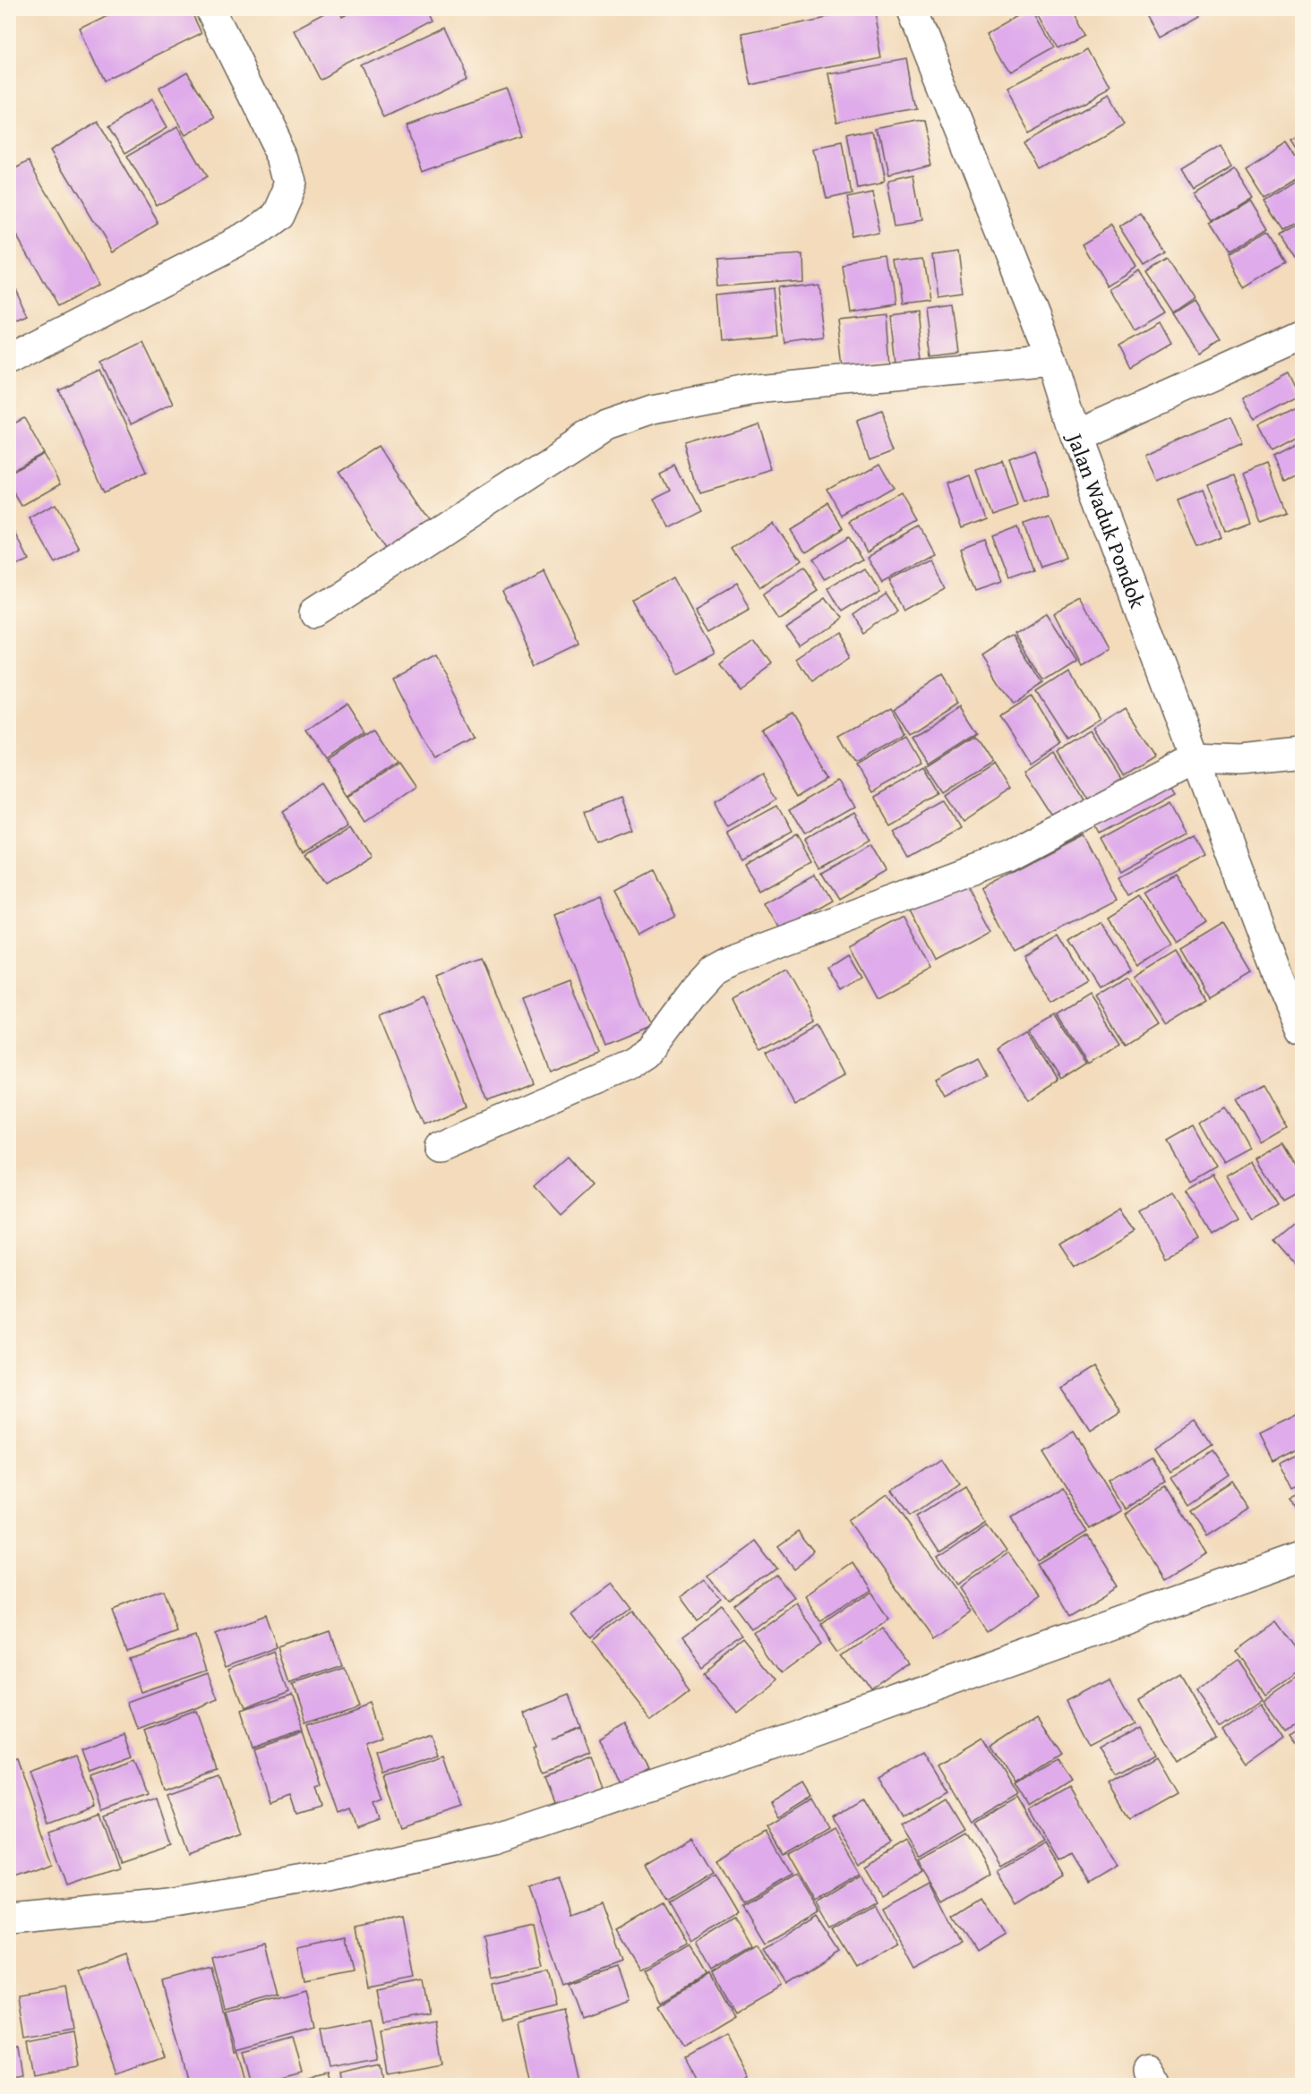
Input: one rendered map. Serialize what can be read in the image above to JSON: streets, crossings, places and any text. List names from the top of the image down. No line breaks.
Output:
{"streets":{"street":["Jalan Waduk Pondok"]}}
